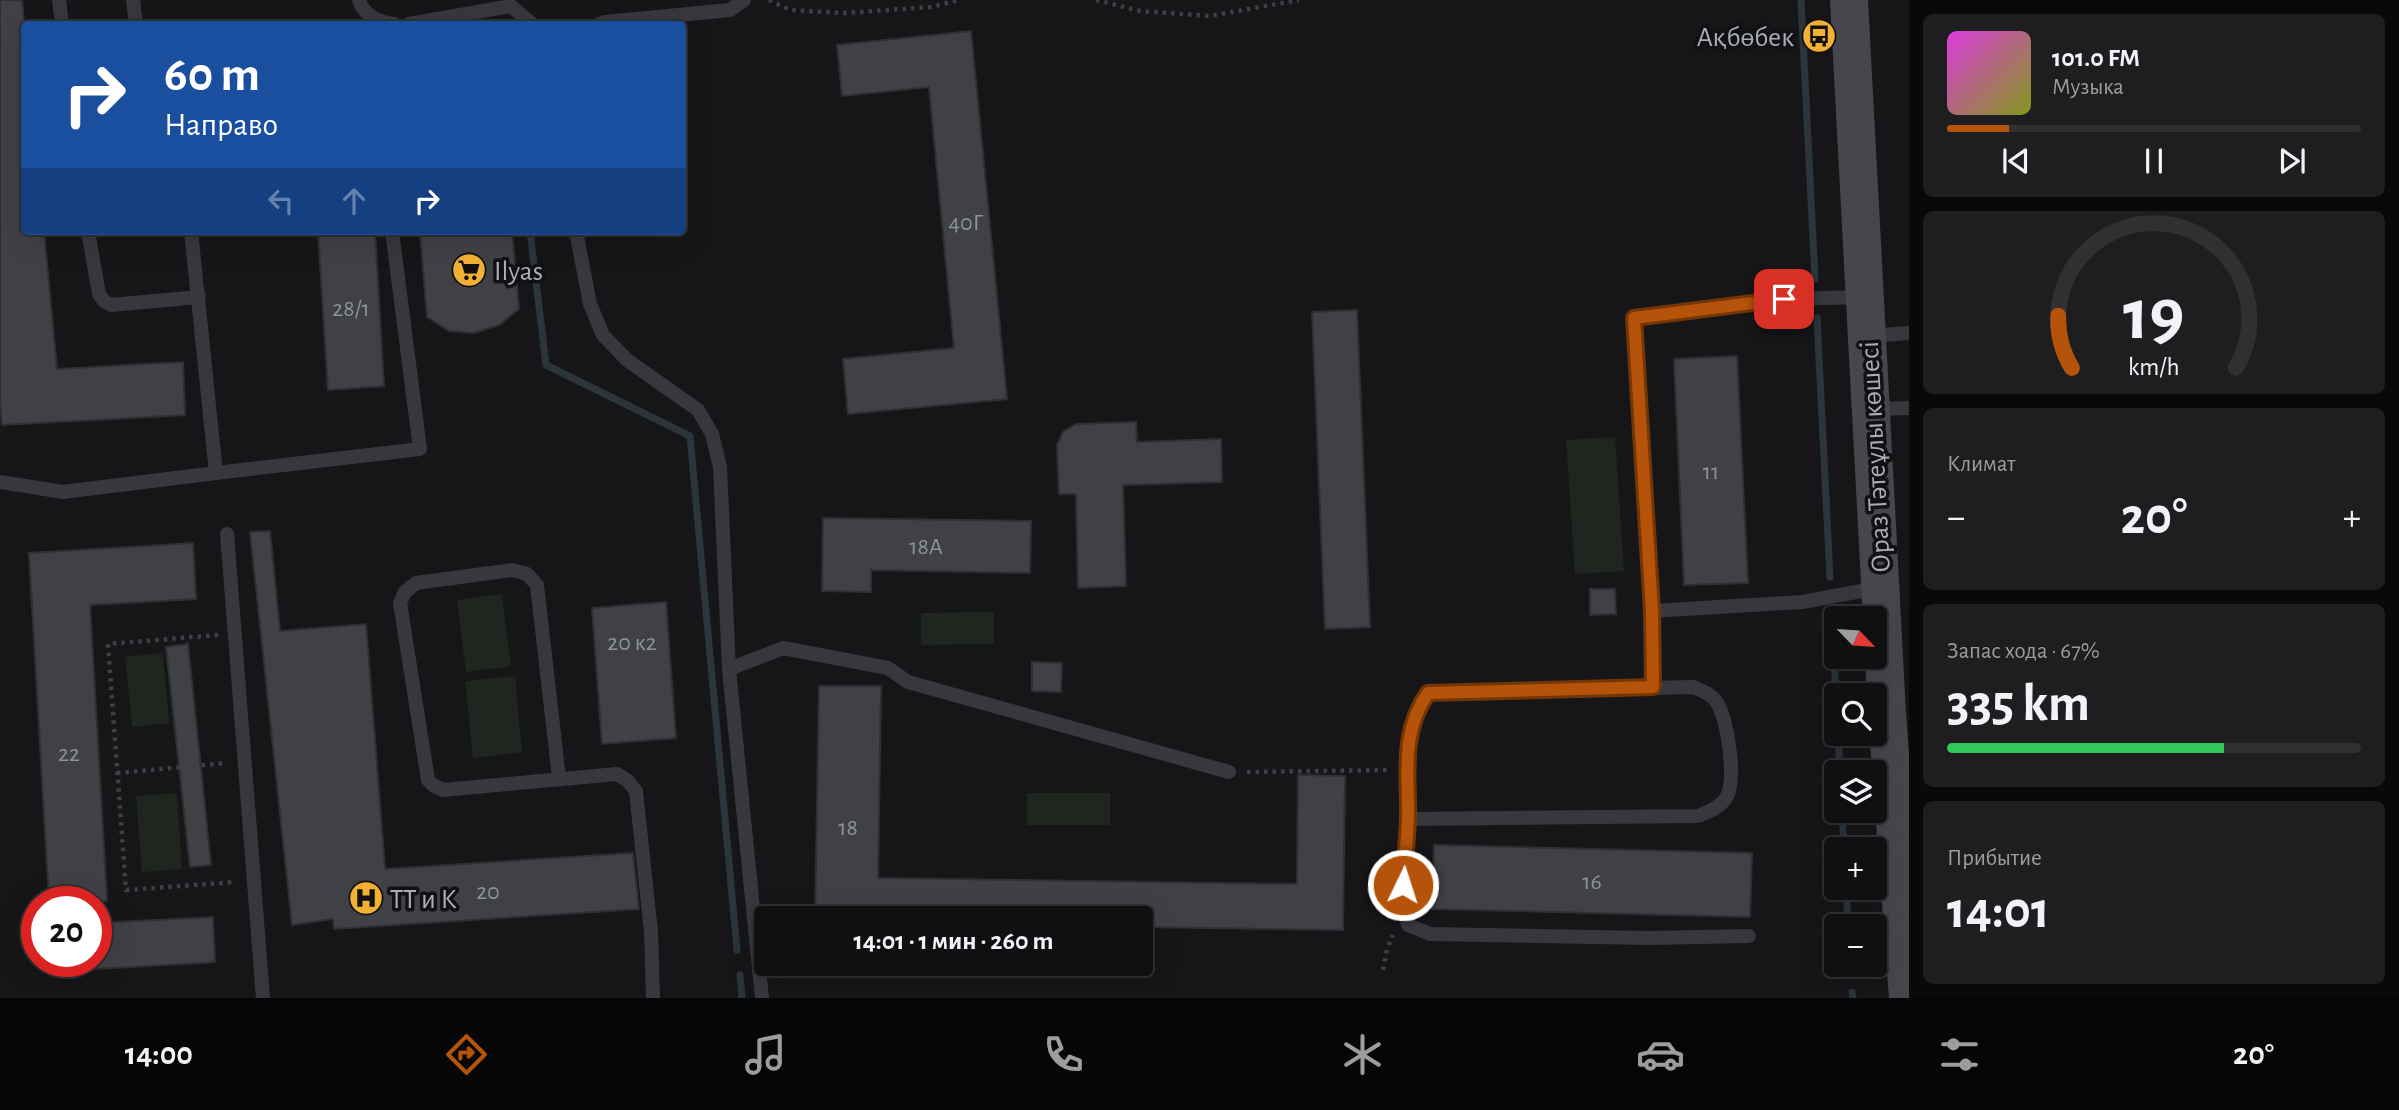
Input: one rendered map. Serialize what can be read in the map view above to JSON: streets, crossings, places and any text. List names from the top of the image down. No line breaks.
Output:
{"streets":{"street":["Ораз Тәтеұлы көшесі"]},"places":{"bus stop":["Ақбөбек"],"supermarket":["Ilyas"],"hospital":["ТТ и К"]},"house_numbers":["40Г","28/1","11","18А","20 к2","22","18","16","20"],"north":"bottom right","page":{"turn":["60 m","Направо"],"song":["101.0 FM","Музыка"],"tile":["Климат",["Запас хода · 67%","335 km"],["Прибытие","14:01"]],"heat":["−","20°","+"],"map_buttons":["+","−"],"limit":"20","trip":"14:01 · 1 мин · 260 m","tabs":["14:00","20°"],"gauge":["19","km/h"]}}
